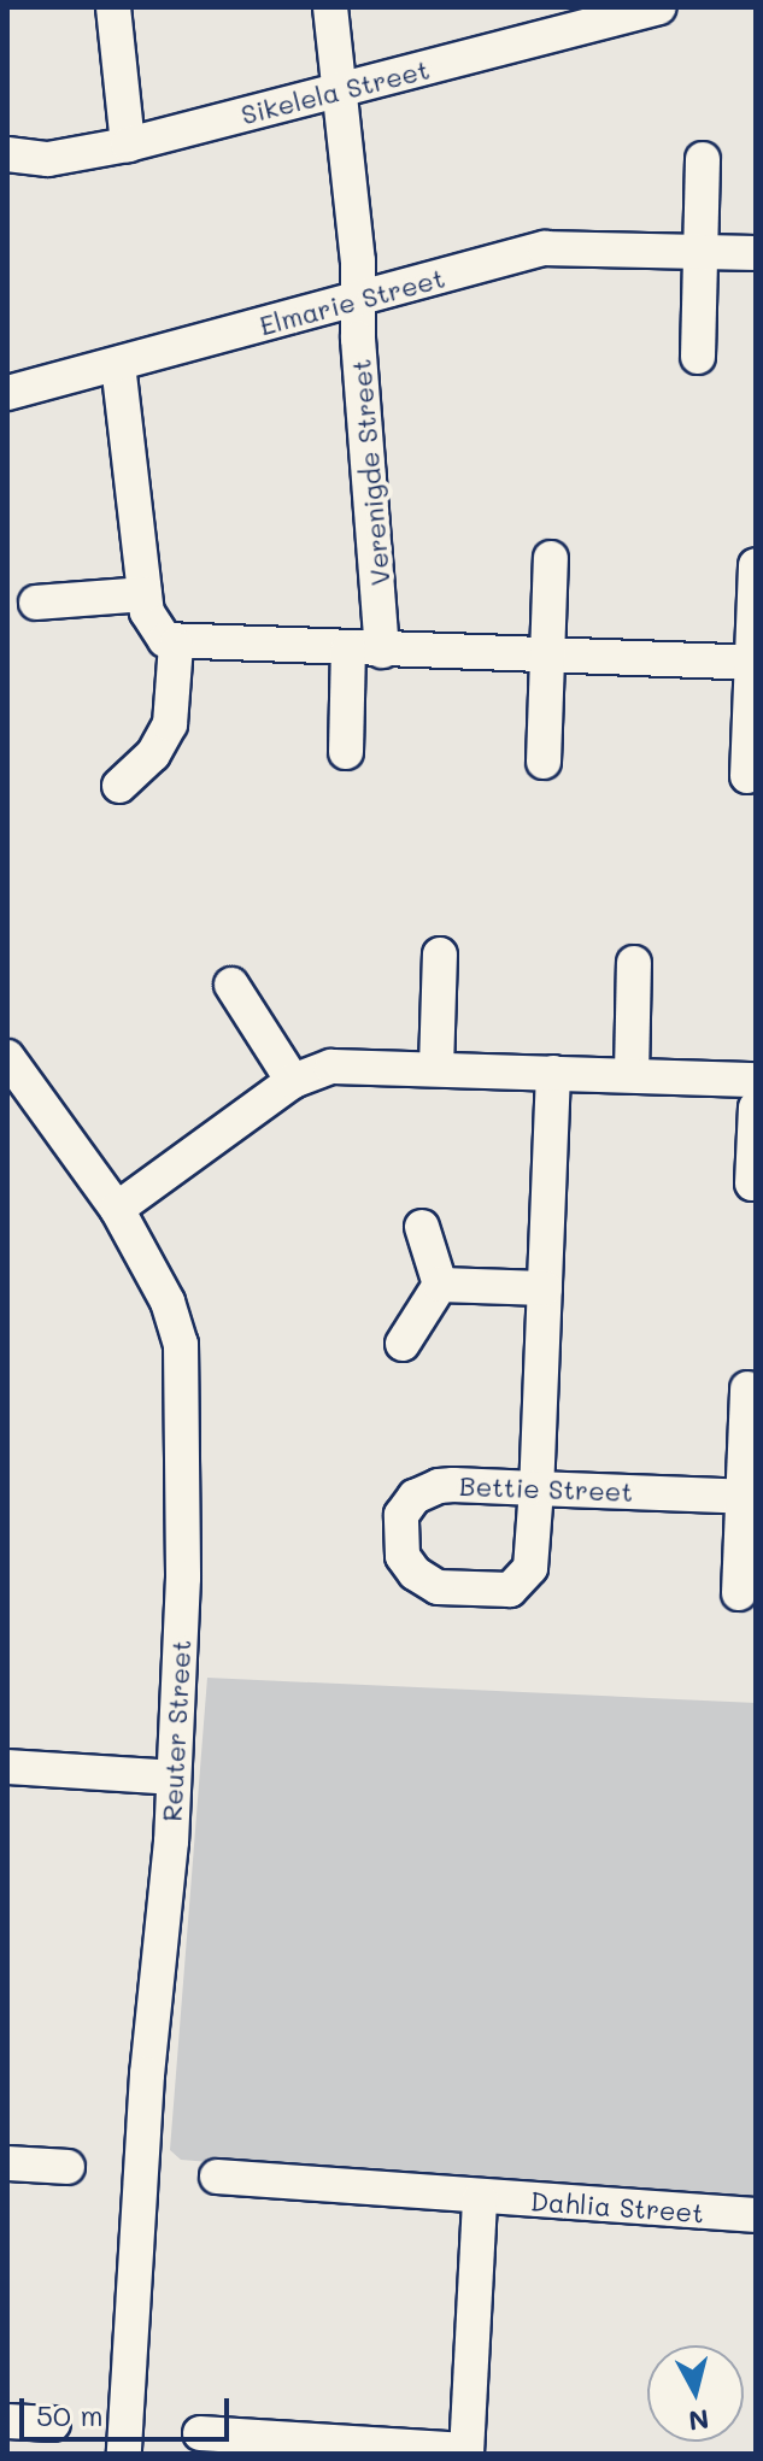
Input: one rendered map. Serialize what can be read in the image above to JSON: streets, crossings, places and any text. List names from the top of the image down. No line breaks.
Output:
{"streets":{"street":["Sikelela Street","Elmarie Street","Verenigde Street","Bettie Street","Reuter Street","Dahlia Street"]},"crossings":[["Sikelela Street","Verenigde Street"],["Elmarie Street","Verenigde Street"]],"scale_bar":"50 m","north":"bottom"}
